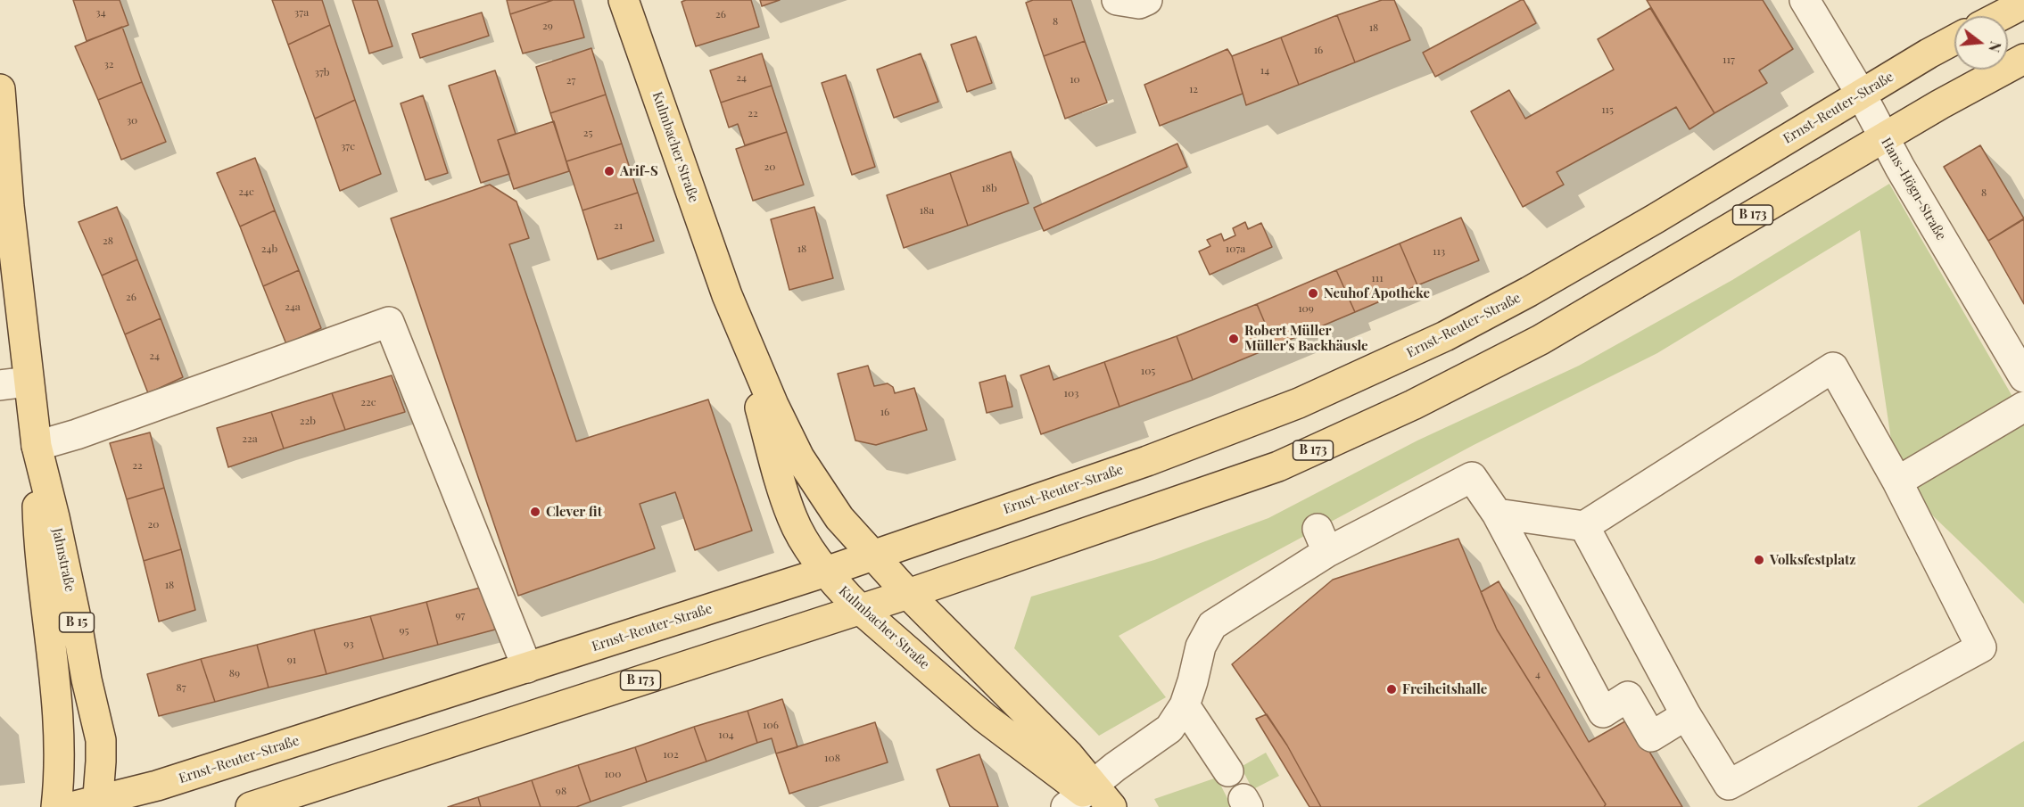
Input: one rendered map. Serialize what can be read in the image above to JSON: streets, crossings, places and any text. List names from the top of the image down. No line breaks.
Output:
{"streets":{"main road":["Ernst-Reuter-Straße","Kulmbacher Straße","B 173","Jahnstraße","B 15"],"street":["Hans-Högn-Straße"]},"crossings":[["Ernst-Reuter-Straße","Kulmbacher Straße"],["Ernst-Reuter-Straße","Hans-Högn-Straße"],["Ernst-Reuter-Straße","Jahnstraße"],["Kulmbacher Straße","B 173"],["Hans-Högn-Straße","B 173"]],"places":["Arif-S","Neuhof Apotheke","Robert Müller Müller's Backhäusle","Clever fit","Volksfestplatz","Freiheitshalle"],"house_numbers":["34","37a","26","8","29","18","16","117","32","14","37b","24","10","27","12","115","22","30","25","37c","20","18b","24c","8","18a","21","28","24b","18","107a","113","111","26","24a","109","24","105","103","22c","16","22b","22a","22","20","18","97","95","93","91","89","4","87","106","104","102","108","100","98"],"north":"right"}
